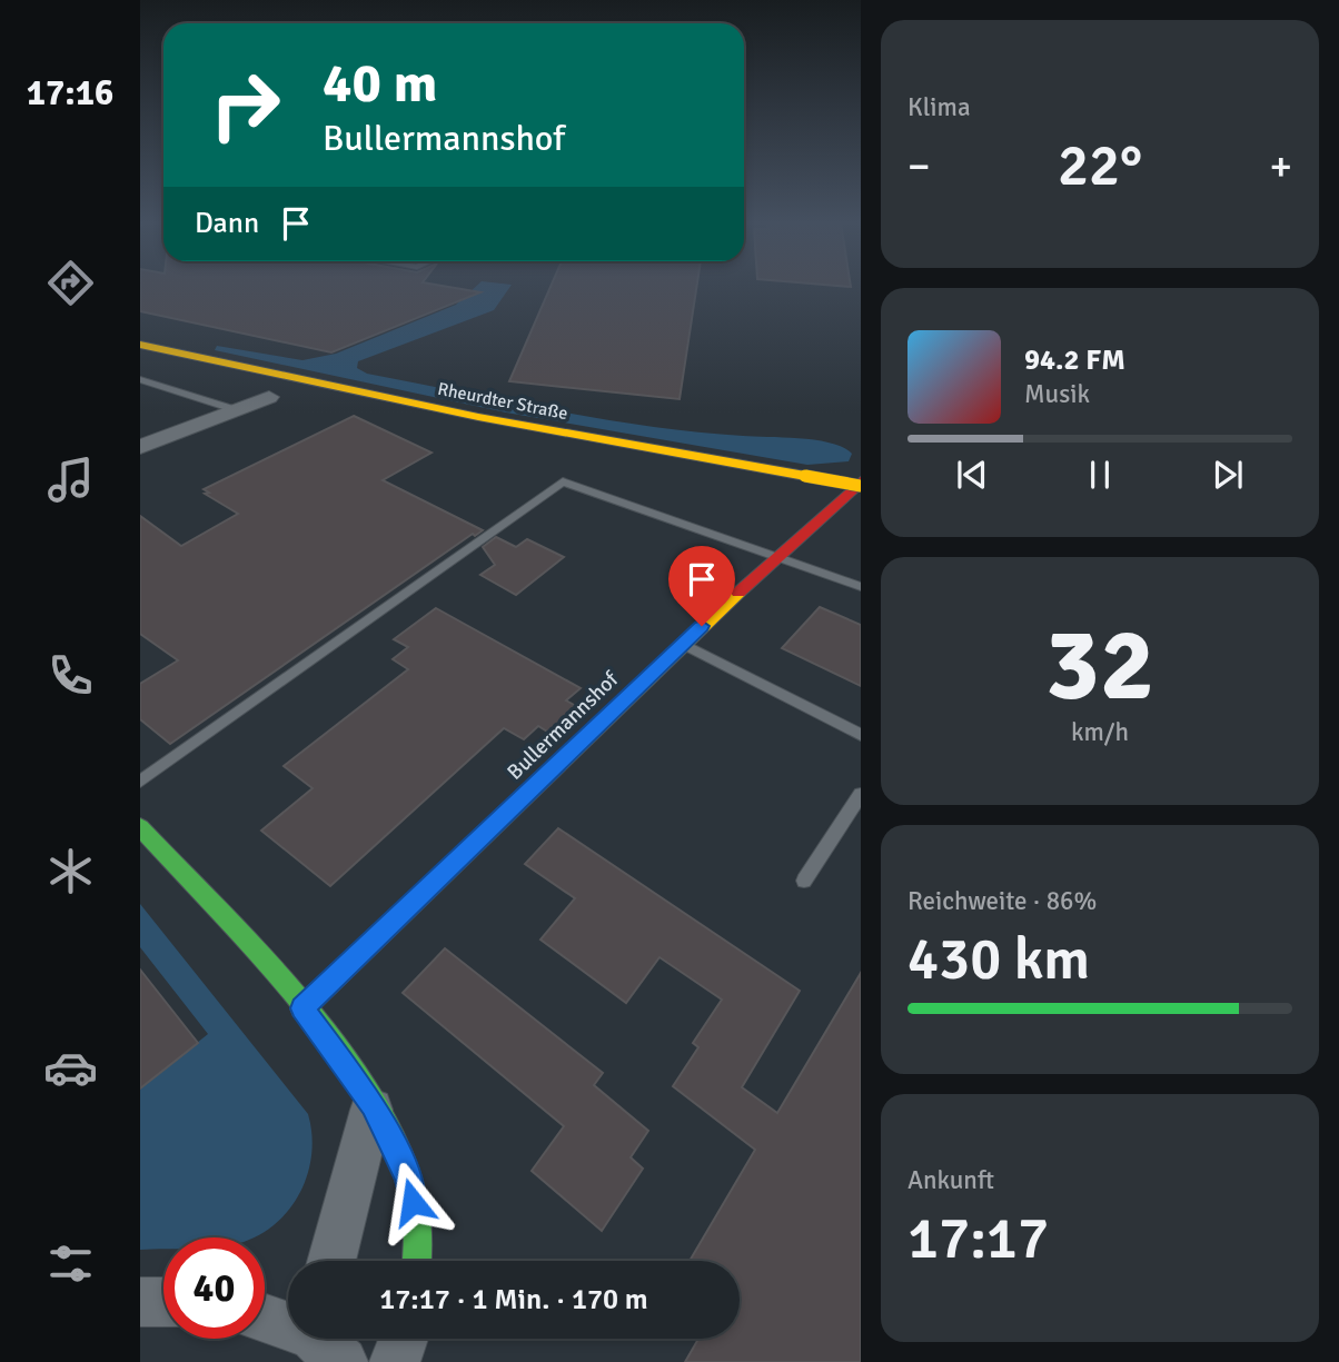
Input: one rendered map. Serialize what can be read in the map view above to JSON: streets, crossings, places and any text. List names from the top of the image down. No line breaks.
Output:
{"streets":{"street":["Rheurdter Straße","Bullermannshof"]},"crossings":[["Rheurdter Straße","Bullermannshof"]],"page":{"tabs":"17:16","tile":["Klima",["32","km/h"],["Reichweite · 86%","430 km"],["Ankunft","17:17"]],"turn":["40 m","Bullermannshof"],"heat":["−","22°","+"],"then":"Dann","song":["94.2 FM","Musik"],"limit":"40","trip":"17:17 · 1 Min. · 170 m"}}
